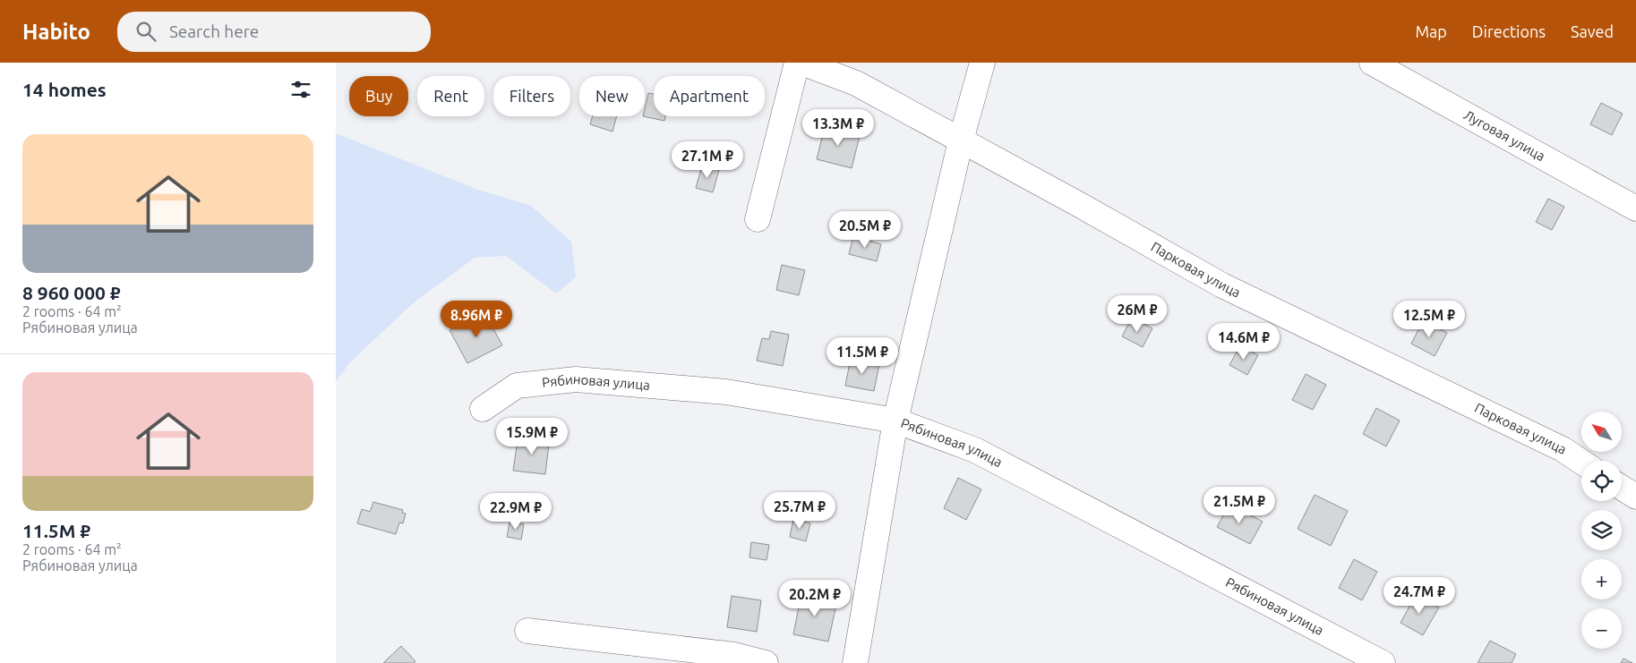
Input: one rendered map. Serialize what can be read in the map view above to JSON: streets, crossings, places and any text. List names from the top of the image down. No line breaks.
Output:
{"streets":{"street":["Луговая улица","Парковая улица","Рябиновая улица"]},"north":"top left","page":{"header":"Habito","search":"Search here","nav":["Map","Directions","Saved"],"heading":"14 homes","chip":["Buy","Rent","Filters","New","Apartment"],"price":["13.3M ₽","27.1M ₽","20.5M ₽","26M ₽","8.96M ₽","12.5M ₽","14.6M ₽","11.5M ₽","15.9M ₽","21.5M ₽","25.7M ₽","22.9M ₽","24.7M ₽","20.2M ₽"],"list":[{"name":"8 960 000 ₽","note":"2 rooms · 64 m² · Рябиновая улица"},{"name":"11.5M ₽","note":"2 rooms · 64 m² · Рябиновая улица"}],"map_buttons":["+","−"]}}
